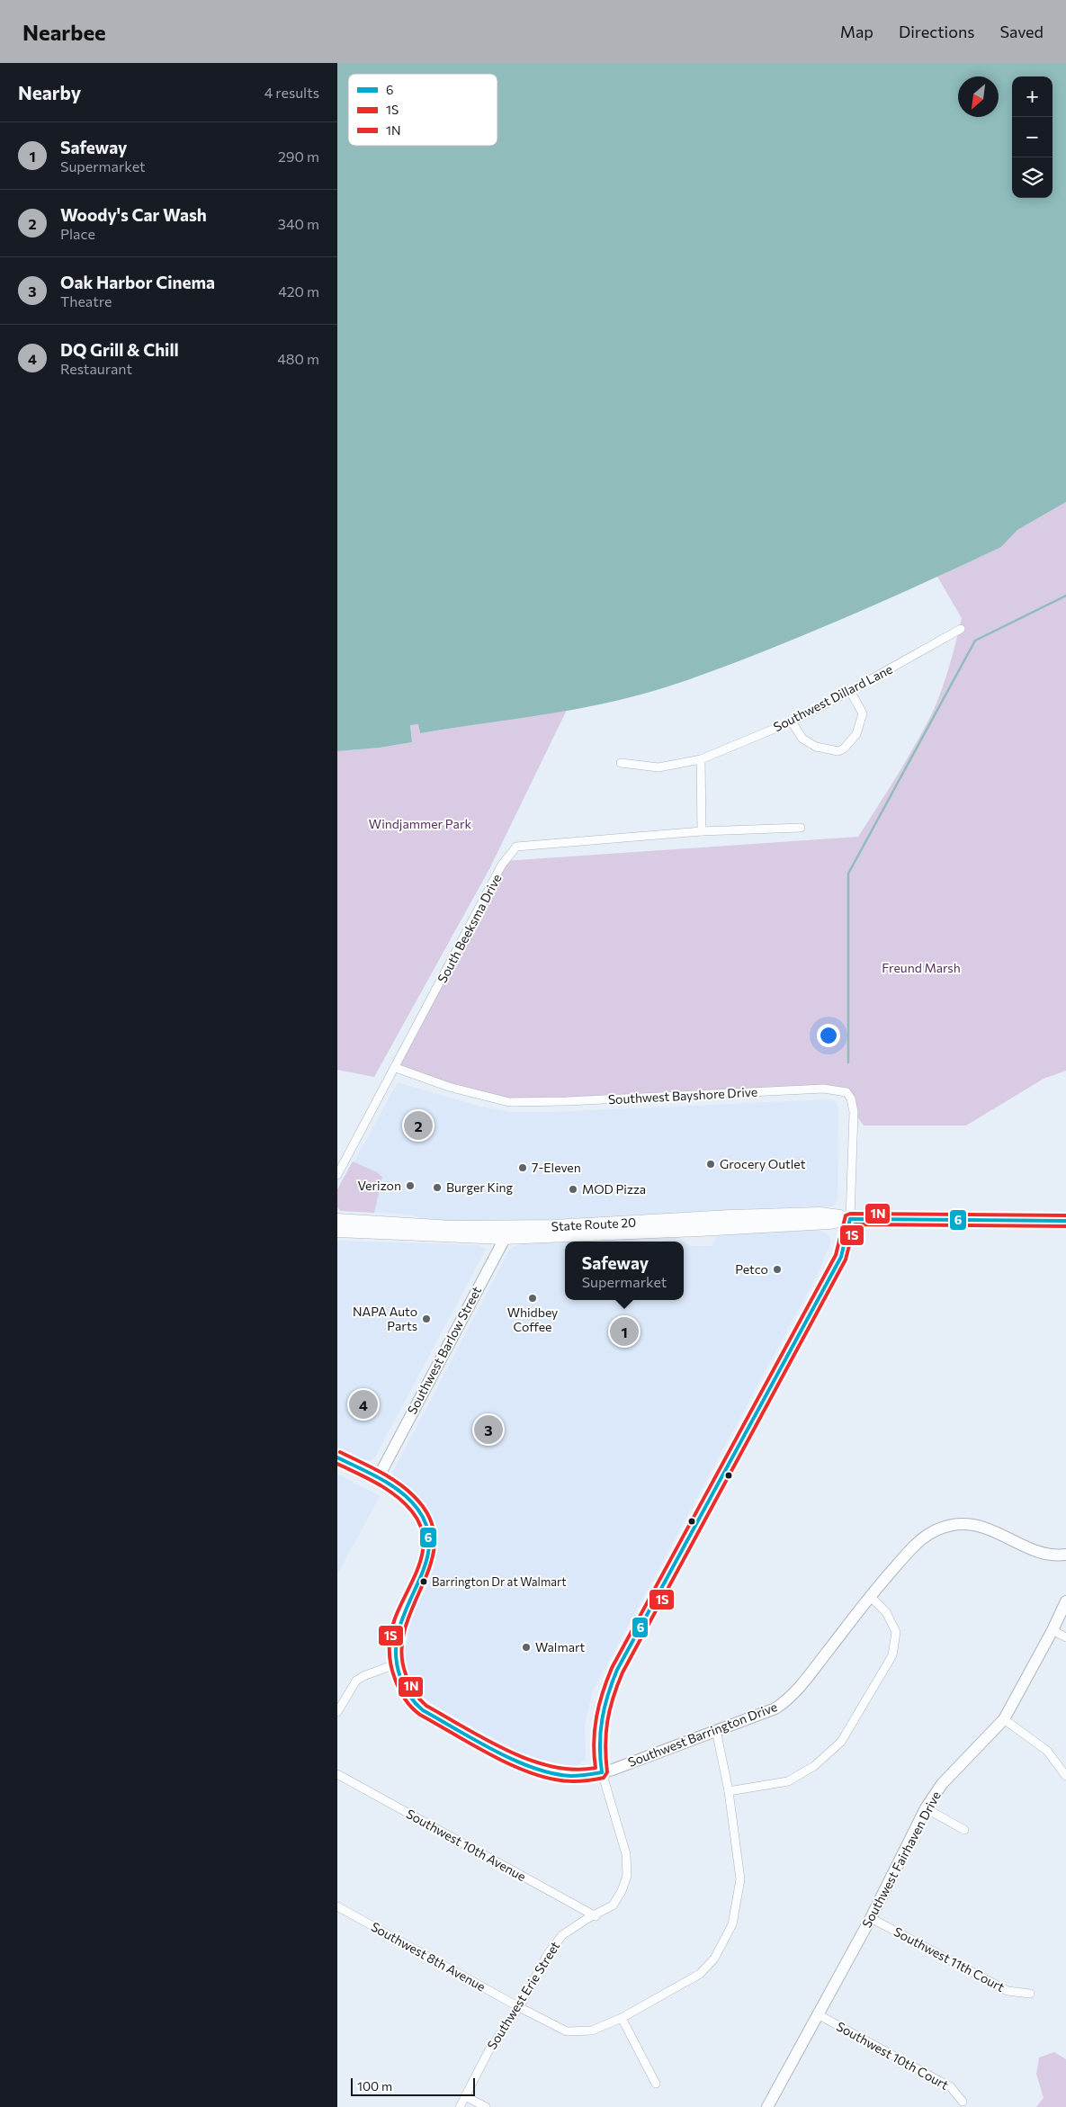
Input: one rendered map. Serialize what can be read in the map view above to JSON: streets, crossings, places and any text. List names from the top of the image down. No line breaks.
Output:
{"streets":{"main road":["State Route 20"],"street":["Southwest Dillard Lane","South Beeksma Drive","Southwest Bayshore Drive","Southwest Barlow Street","Southwest Barrington Drive","Southwest 10th Avenue","Southwest Fairhaven Drive","Southwest 8th Avenue","Southwest 11th Court","Southwest Erie Street","Southwest 10th Court"]},"crossings":[["South Beeksma Drive","Southwest Bayshore Drive"],["Southwest Bayshore Drive","State Route 20"],["Southwest Bayshore Drive","Southwest Erie Street"],["State Route 20","Southwest Barlow Street"],["State Route 20","Southwest Erie Street"],["Southwest Barlow Street","Southwest Barrington Drive"],["Southwest Barrington Drive","Southwest 8th Avenue"],["Southwest Barrington Drive","Southwest Erie Street"],["Southwest 10th Avenue","Southwest Erie Street"],["Southwest Fairhaven Drive","Southwest 11th Court"],["Southwest Fairhaven Drive","Southwest 10th Court"],["Southwest 8th Avenue","Southwest Erie Street"]],"parks":["Windjammer Park","Freund Marsh"],"places":["Grocery Outlet","7-Eleven","Verizon","Burger King","MOD Pizza","Petco","Whidbey Coffee","NAPA Auto Parts","Barrington Dr at Walmart","Walmart"],"lines":["transit line 1N","transit line 6","transit line 1S"],"legend":["6","1S","1N"],"scale_bar":"100 m","north":"bottom left","page":{"header":"Nearbee","nav":["Map","Directions","Saved"],"heading":["Nearby","4 results"],"map_buttons":["+","−"],"list":[{"mark":"1","name":"Safeway","note":"Supermarket","value":"290 m"},{"mark":"2","name":"Woody's Car Wash","note":"Place","value":"340 m"},{"mark":"3","name":"Oak Harbor Cinema","note":"Theatre","value":"420 m"},{"mark":"4","name":"DQ Grill & Chill","note":"Restaurant","value":"480 m"}],"pins":["2","1","4","3"],"popup":["Safeway","Supermarket"],"scale":"100 m"}}
